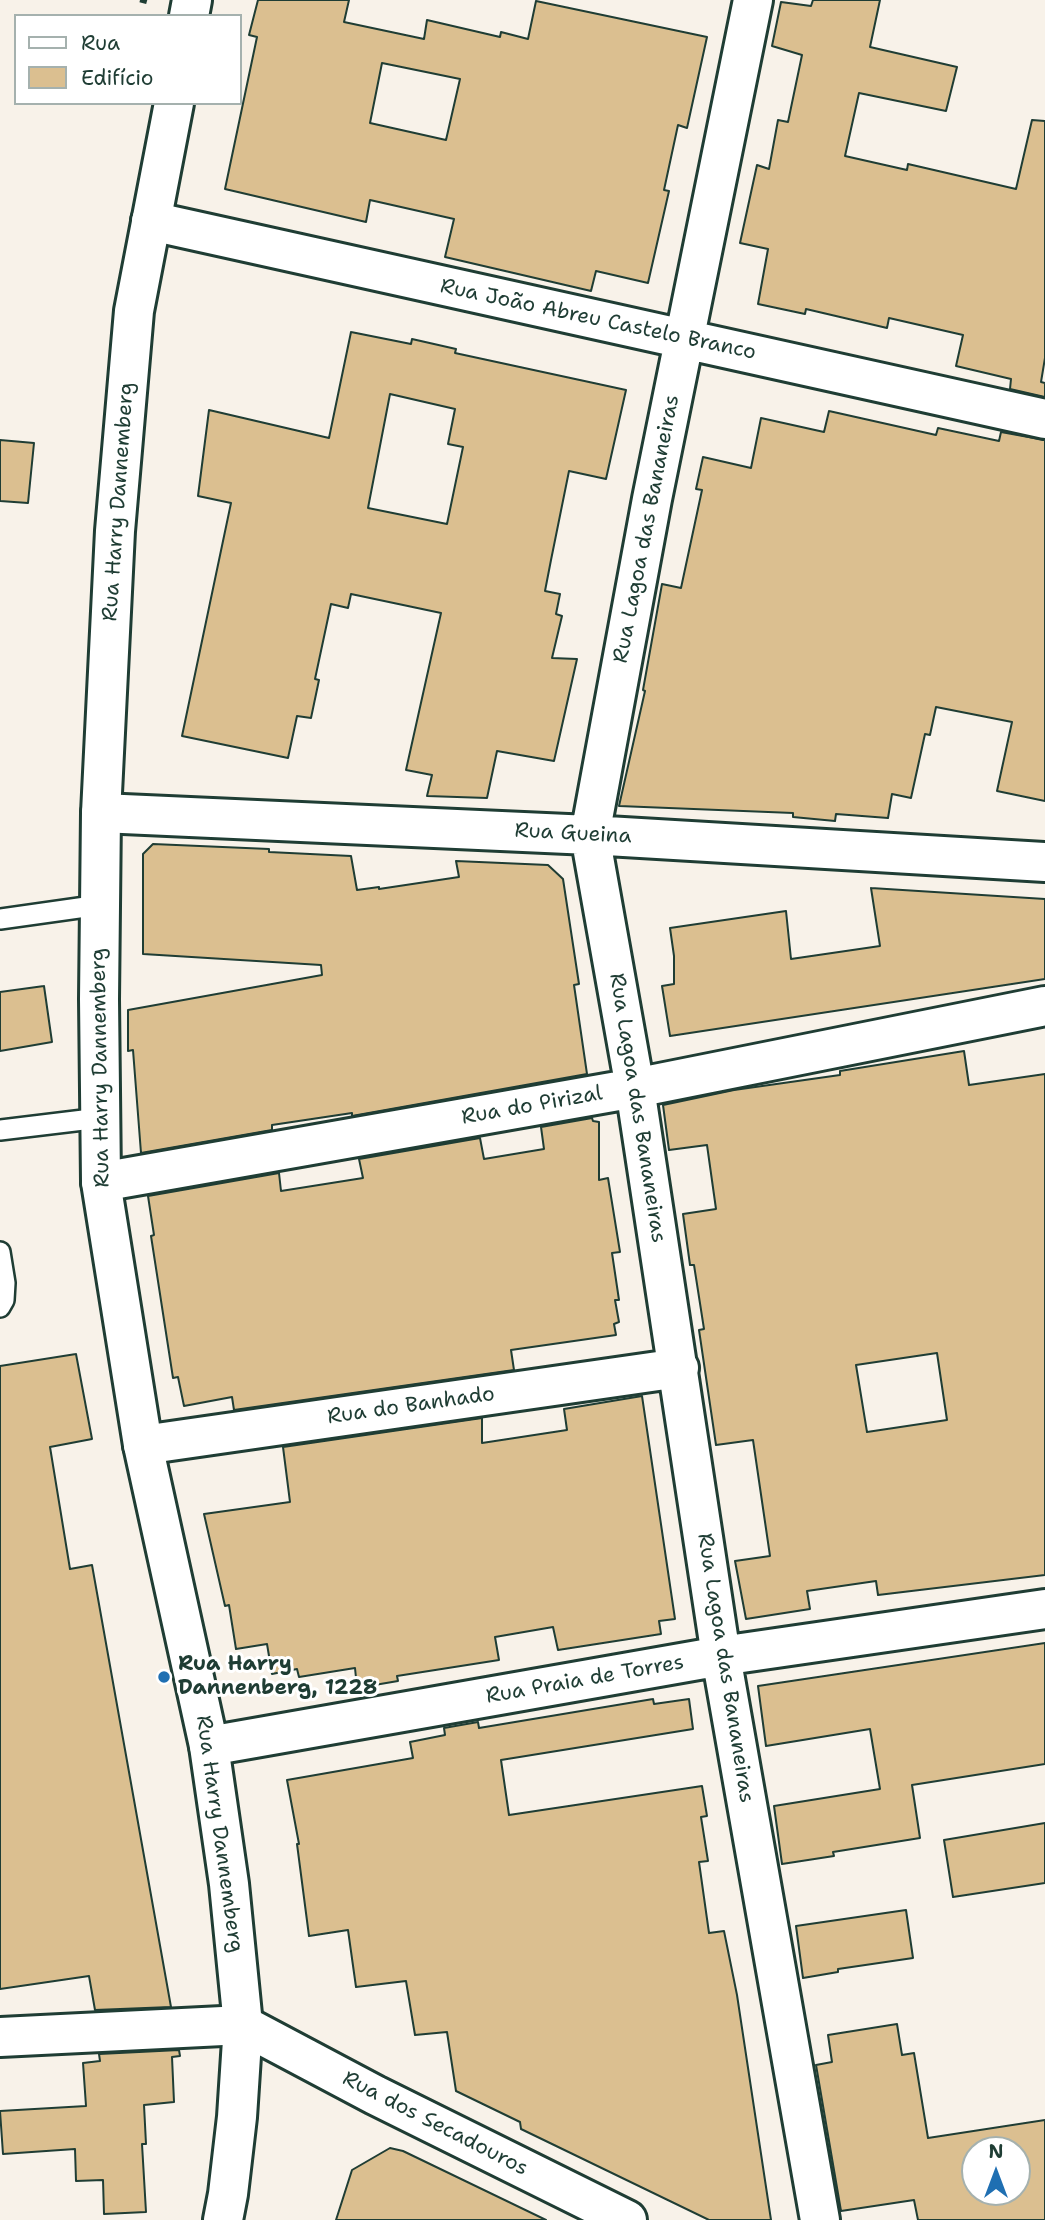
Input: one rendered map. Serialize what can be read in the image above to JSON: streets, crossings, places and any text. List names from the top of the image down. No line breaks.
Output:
{"streets":{"street":["Rua João Abreu Castelo Branco","Rua Harry Dannemberg","Rua Lagoa das Bananeiras","Rua Gueina","Rua do Pirizal","Rua do Banhado","Rua Praia de Torres","Rua dos Secadouros"]},"crossings":[["Rua João Abreu Castelo Branco","Rua Harry Dannemberg"],["Rua João Abreu Castelo Branco","Rua Lagoa das Bananeiras"],["Rua Harry Dannemberg","Rua Gueina"],["Rua Harry Dannemberg","Rua do Pirizal"],["Rua Harry Dannemberg","Rua do Banhado"],["Rua Harry Dannemberg","Rua Praia de Torres"],["Rua Harry Dannemberg","Rua dos Secadouros"],["Rua Lagoa das Bananeiras","Rua Gueina"],["Rua Lagoa das Bananeiras","Rua do Pirizal"],["Rua Lagoa das Bananeiras","Rua do Banhado"],["Rua Lagoa das Bananeiras","Rua Praia de Torres"]],"places":["Rua Harry Dannenberg, 1228"],"legend":["Rua","Edifício"],"north":"top"}
